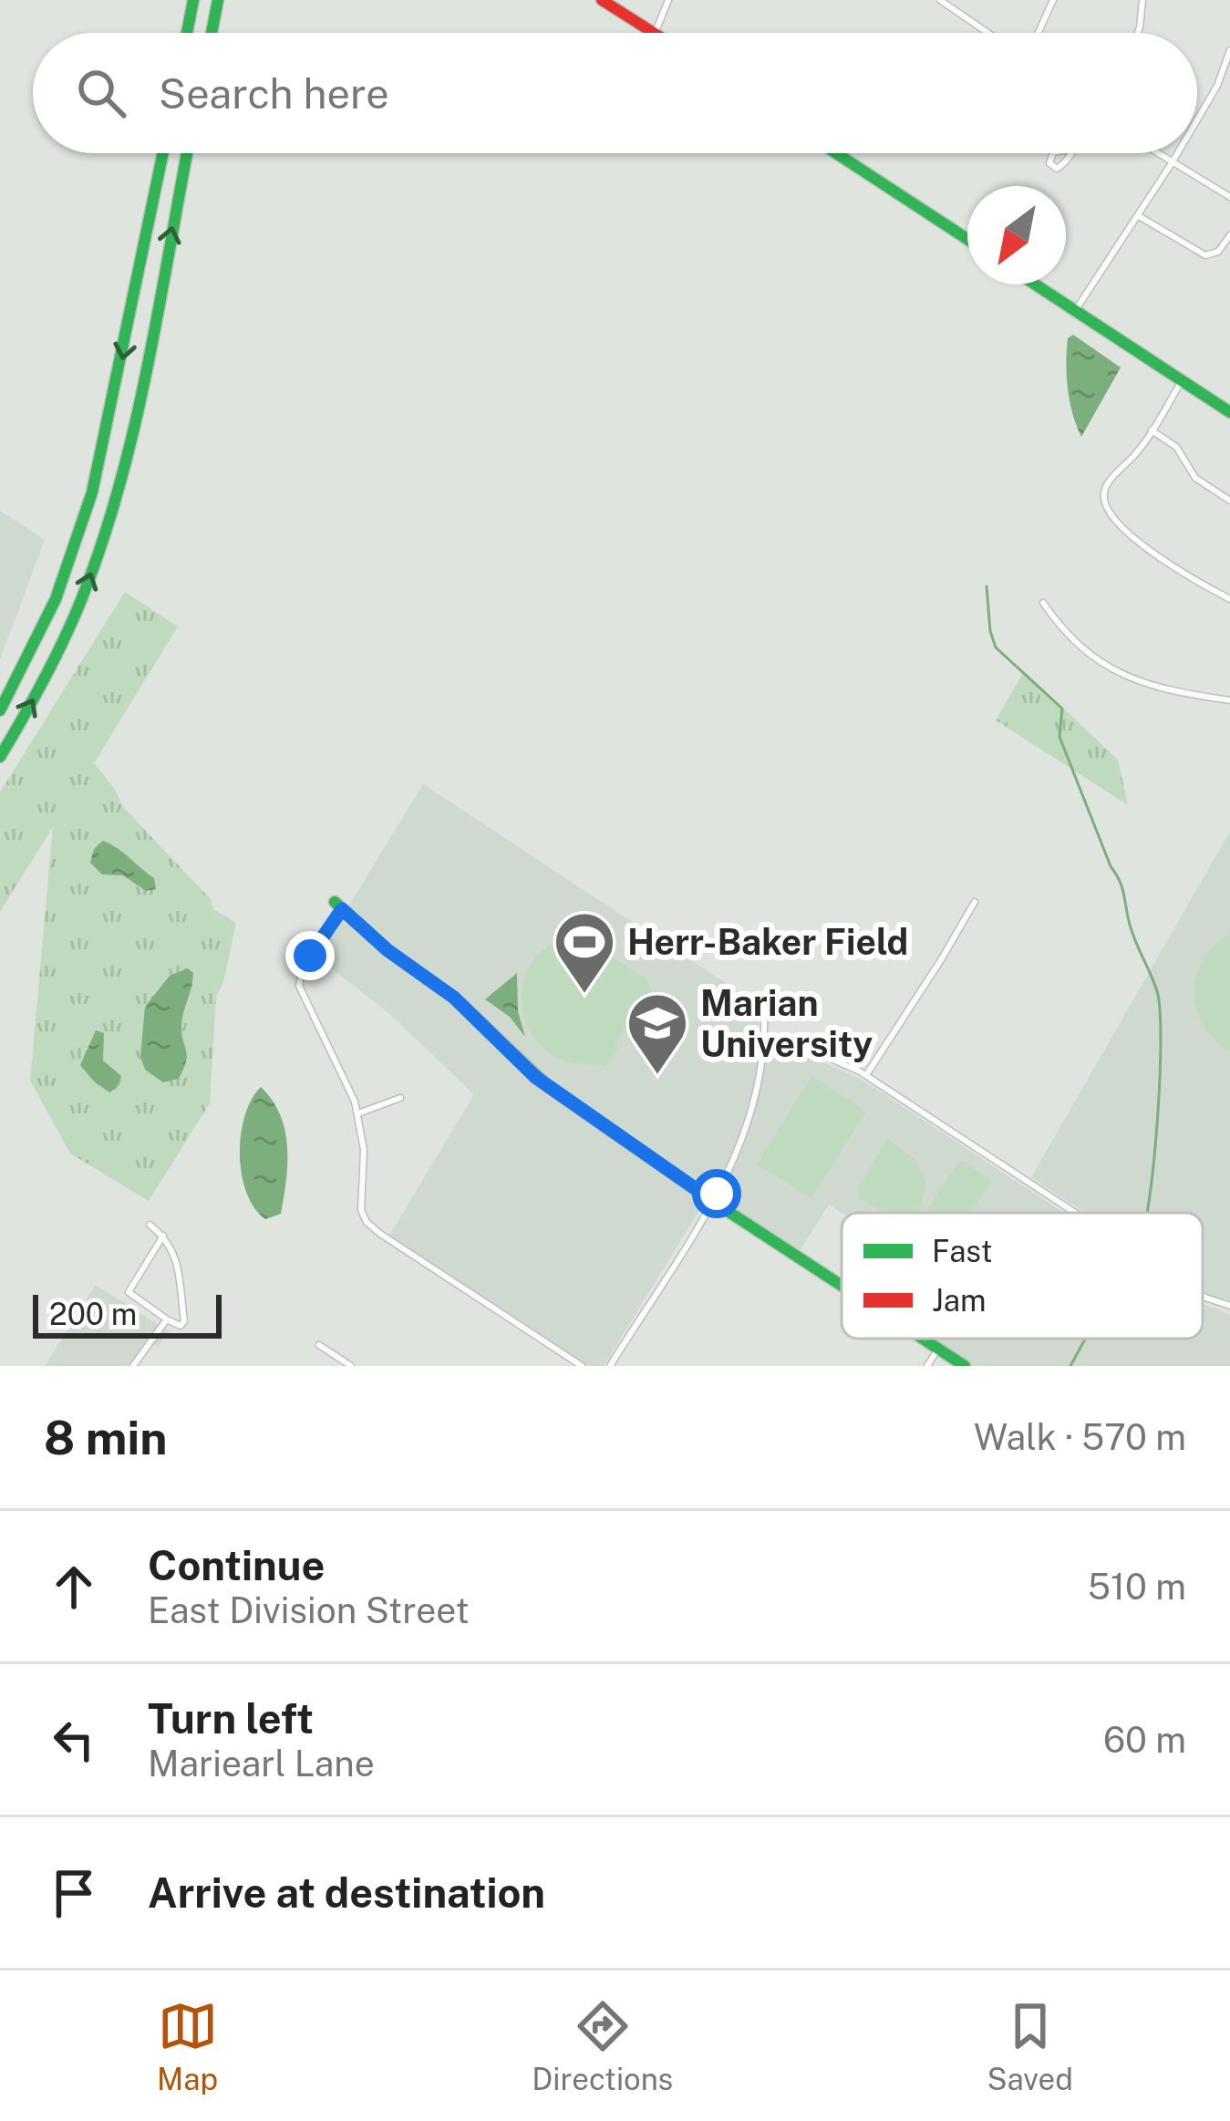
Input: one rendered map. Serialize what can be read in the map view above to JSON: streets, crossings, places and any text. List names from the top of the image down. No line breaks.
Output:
{"places":{"sports":["Herr-Baker Field"],"school or university":["Marian University"]},"legend":["Fast","Jam"],"scale_bar":"200 m","north":"bottom left","page":{"search":"Search here","scale":"200 m","heading":["8 min","Walk · 570 m"],"list":[["Continue","East Division Street","510 m"],["Turn left","Mariearl Lane","60 m"],"Arrive at destination"],"nav":["Map","Directions","Saved"]}}
